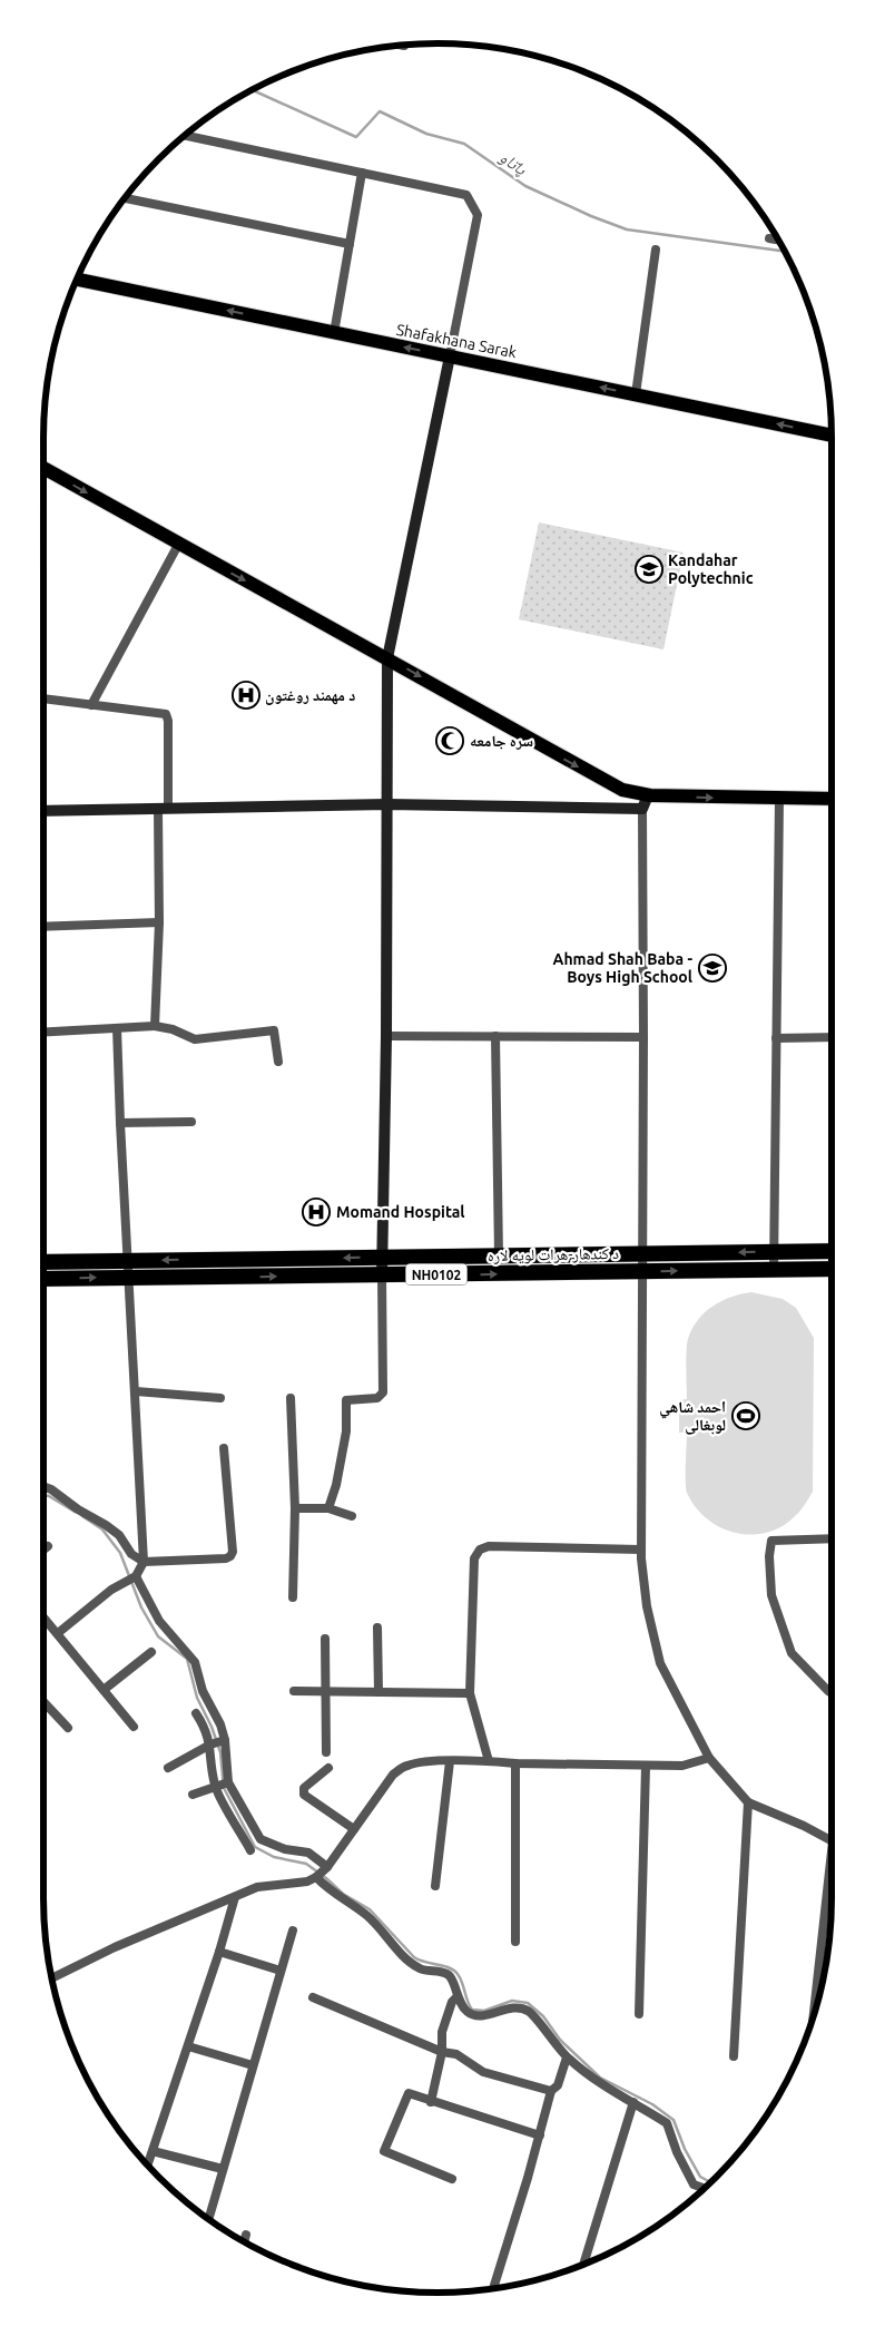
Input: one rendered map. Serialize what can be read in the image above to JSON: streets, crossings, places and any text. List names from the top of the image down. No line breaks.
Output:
{"streets":{"highway":["د کندهار-هرات لويه لاره","NH0102"],"main road":["Shafakhana Sarak"]},"one_way":["Shafakhana Sarak"],"water":["پاتاو"],"places":{"school or university":["Kandahar Polytechnic","Ahmad Shah Baba - Boys High School"],"hospital":["د مهمند روغتون","Momand Hospital"],"mosque":["سره جامعه"],"sports":["احمد شاهي لوبغالی"]}}
